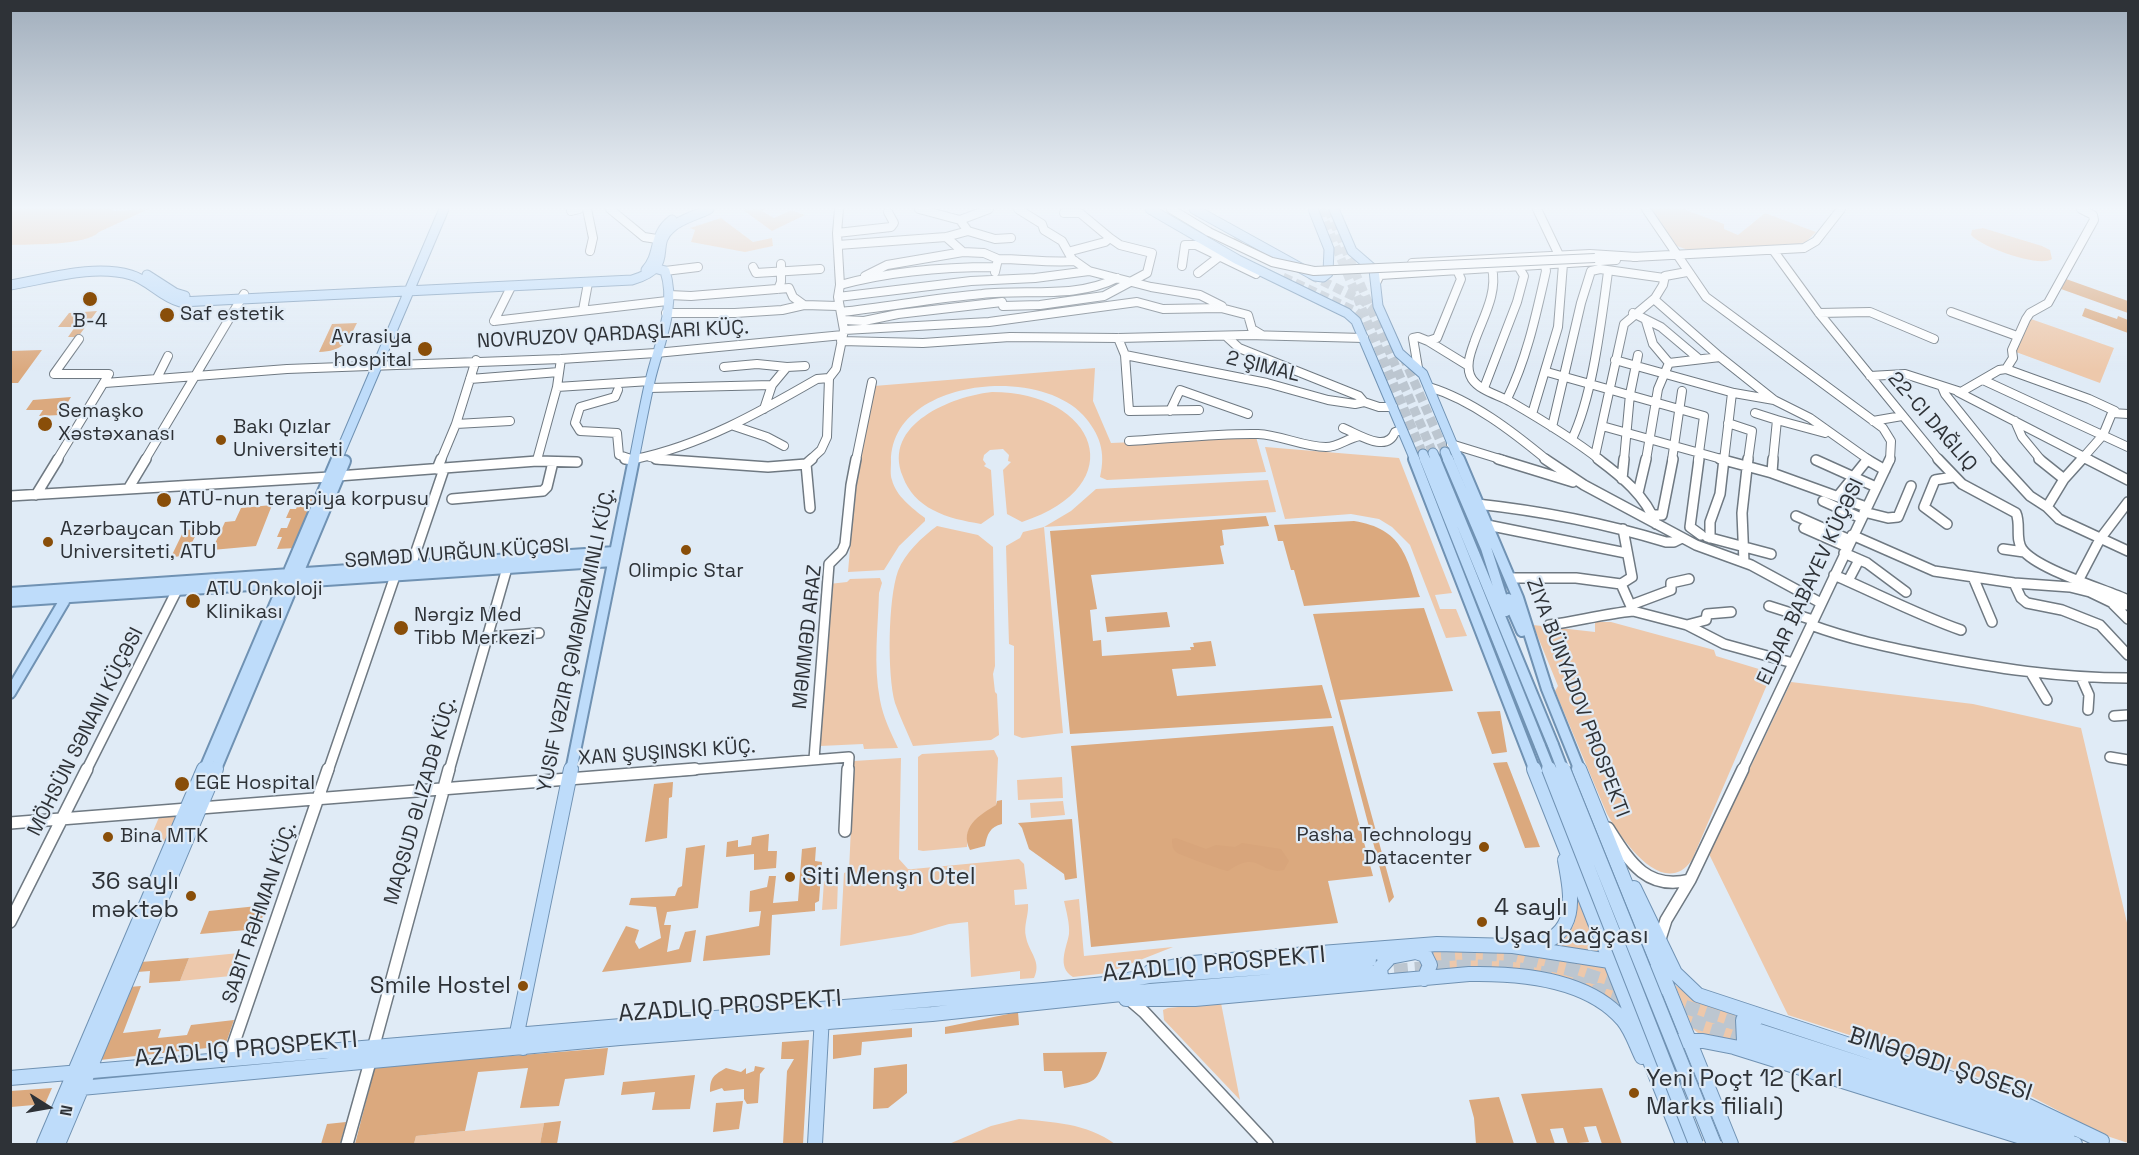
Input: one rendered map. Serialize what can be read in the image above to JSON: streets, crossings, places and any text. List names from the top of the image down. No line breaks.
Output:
{"streets":{"main road":["SƏMƏD VURĞUN KÜÇƏSI","YUSIF VƏZIR ÇƏMƏNZƏMINLI KÜÇ.","ZIYA BÜNYADOV PROSPEKTI","BINƏQƏDI ŞOSESI"],"street":["2 ŞIMAL","ELDAR BABAYEV KÜÇƏSI","MƏMMƏD ARAZ","MÖHSÜN SƏNANI KÜÇƏSI","XAN ŞUŞINSKI KÜÇ.","MAQSUD ƏLIZADƏ KÜÇ.","SABIT RƏHMAN KÜÇ."]},"crossings":[["SƏMƏD VURĞUN KÜÇƏSI","YUSIF VƏZIR ÇƏMƏNZƏMINLI KÜÇ."],["SƏMƏD VURĞUN KÜÇƏSI","MÖHSÜN SƏNANI KÜÇƏSI"],["SƏMƏD VURĞUN KÜÇƏSI","MAQSUD ƏLIZADƏ KÜÇ."],["SƏMƏD VURĞUN KÜÇƏSI","SABIT RƏHMAN KÜÇ."],["MƏMMƏD ARAZ","XAN ŞUŞINSKI KÜÇ."],["YUSIF VƏZIR ÇƏMƏNZƏMINLI KÜÇ.","XAN ŞUŞINSKI KÜÇ."],["MÖHSÜN SƏNANI KÜÇƏSI","XAN ŞUŞINSKI KÜÇ."],["XAN ŞUŞINSKI KÜÇ.","MAQSUD ƏLIZADƏ KÜÇ."],["XAN ŞUŞINSKI KÜÇ.","SABIT RƏHMAN KÜÇ."]],"places":["B-4","Saf estetik","Avrasiya hospital","Semaşko Xəstəxanası","Bakı Qızlar Universiteti","ATU-nun terapiya korpusu","Azərbaycan Tibb Universiteti, ATU","Olimpic Star","ATU Onkoloji Klinikası","Nərgiz Med Tibb Merkezi","EGE Hospital","Bina MTK","Pasha Technology Datacenter","Siti Menşn Otel","36 saylı məktəb","4 saylı Uşaq bağçası","Smile Hostel","Yeni Poçt 12 (Karl Marks filialı)"],"north":"right"}
